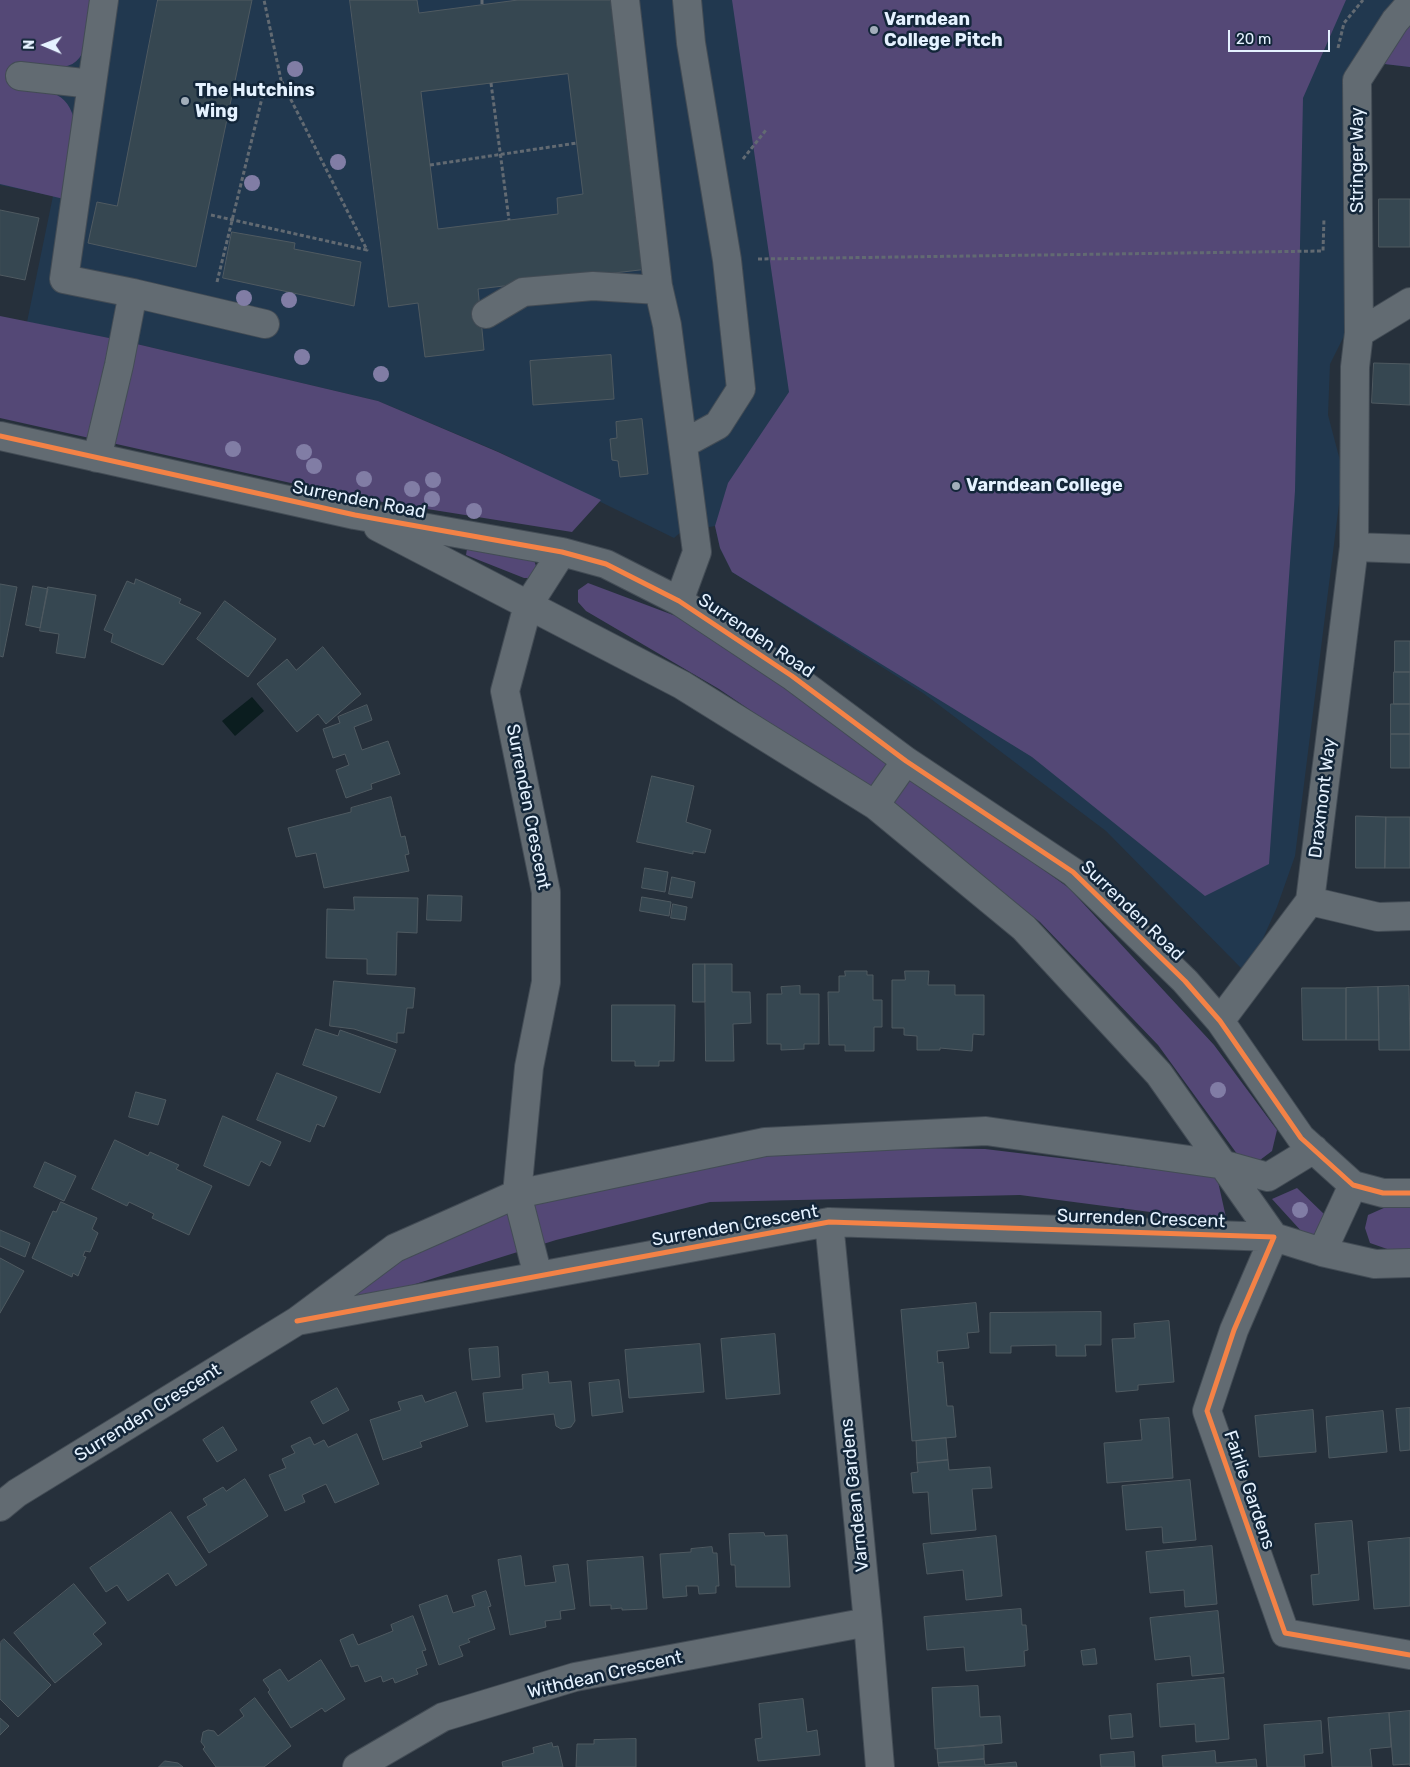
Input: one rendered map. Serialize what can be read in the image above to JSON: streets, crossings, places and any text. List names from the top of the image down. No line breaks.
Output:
{"streets":{"street":["Stringer Way","Surrenden Road","Draxmont Way","Surrenden Crescent","Fairlie Gardens","Varndean Gardens","Withdean Crescent"]},"crossings":[["Stringer Way","Draxmont Way"],["Surrenden Road","Draxmont Way"],["Surrenden Road","Surrenden Crescent"],["Surrenden Road","Fairlie Gardens"],["Surrenden Crescent","Fairlie Gardens"],["Surrenden Crescent","Varndean Gardens"],["Varndean Gardens","Withdean Crescent"]],"places":["Varndean College Pitch","The Hutchins Wing","Varndean College"],"scale_bar":"20 m","north":"left"}
